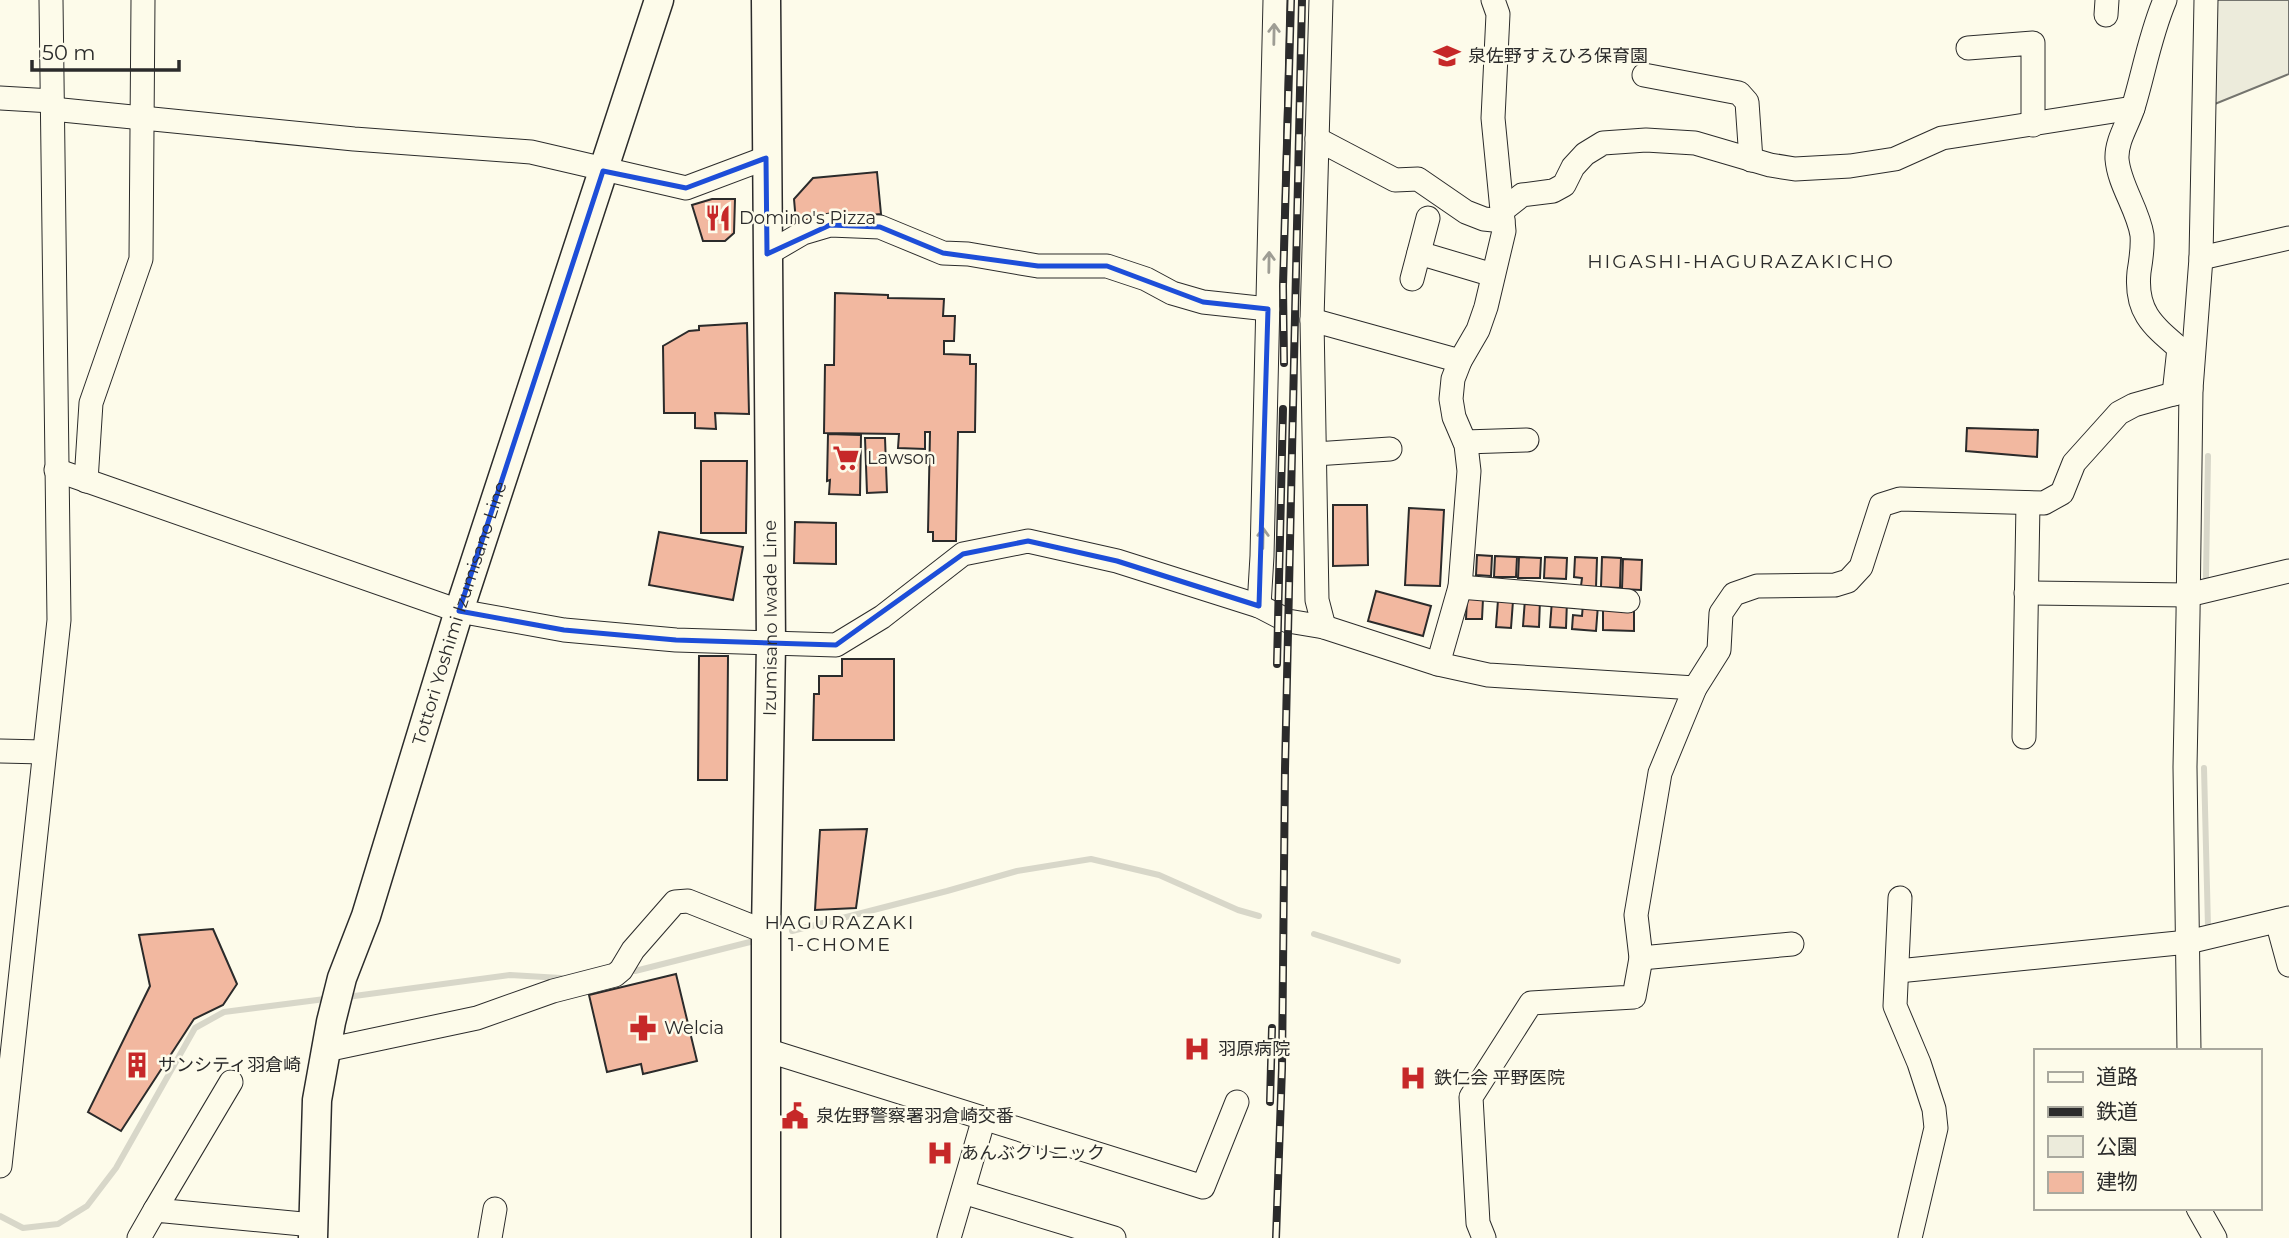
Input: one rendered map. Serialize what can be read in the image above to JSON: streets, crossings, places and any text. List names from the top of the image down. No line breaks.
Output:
{"streets":{"main road":["Tottori Yoshimi Izumisano Line","Izumisano Iwade Line"]},"districts":["HIGASHI-HAGURAZAKICHO","HAGURAZAKI 1-CHOME"],"places":{"school or university":["泉佐野すえひろ保育園"],"restaurant":["Domino's Pizza"],"supermarket":["Lawson"],"pharmacy":["Welcia"],"hospital":["羽原病院","鉄仁会 平野医院","あんぶクリニック"],"building":["サンシティ羽倉崎"],"public building":["泉佐野警察署羽倉崎交番"]},"legend":["道路","鉄道","公園","建物"],"scale_bar":"50 m"}
